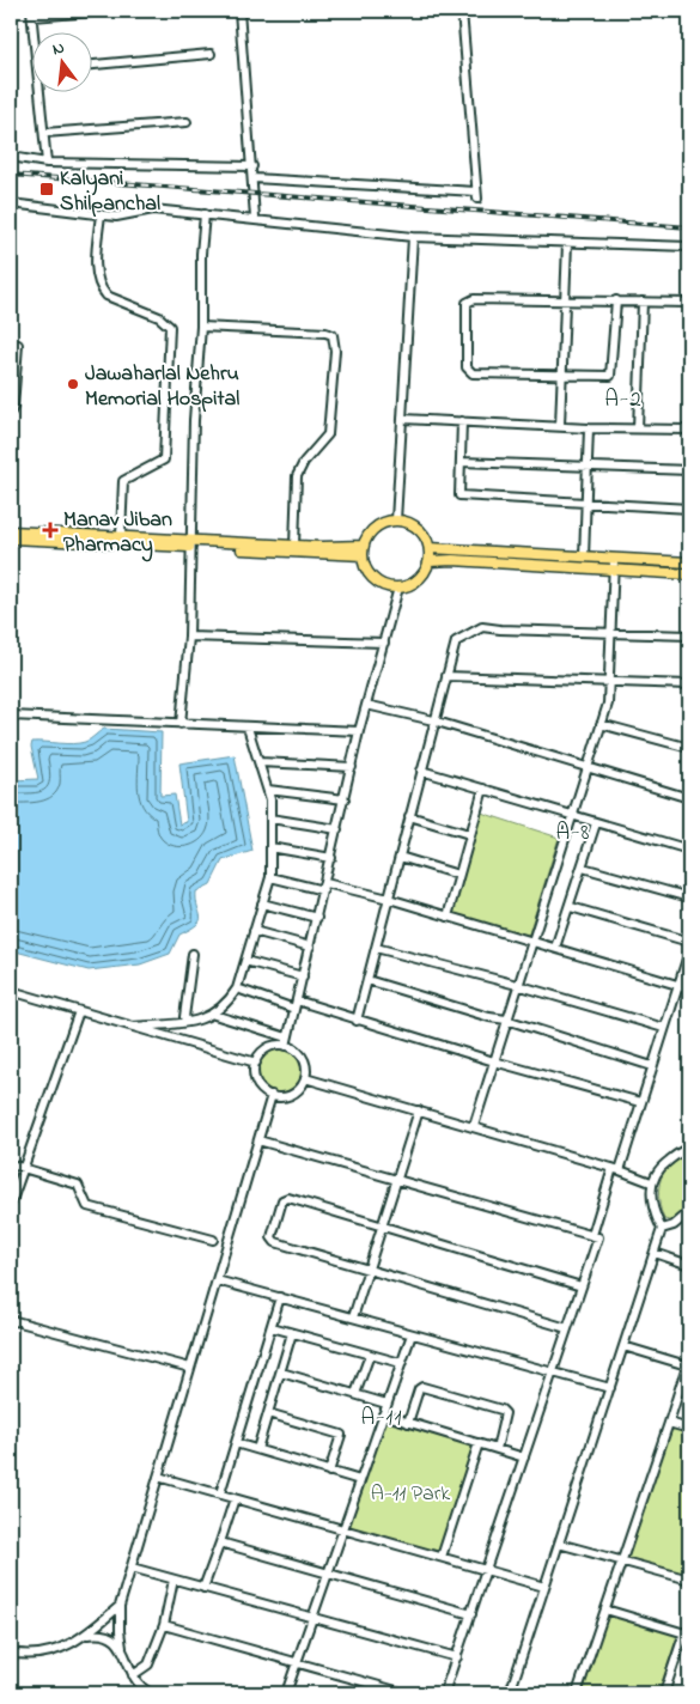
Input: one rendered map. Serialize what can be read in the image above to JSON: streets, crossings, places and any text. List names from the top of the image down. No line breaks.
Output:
{"districts":["A-2","A-8","A-11"],"parks":["A-11 Park"],"places":{"transit":["Kalyani Shilpanchal"],"other":["Jawaharlal Nehru Memorial Hospital"],"health":["Manav Jiban Pharmacy"]},"north":"top"}
